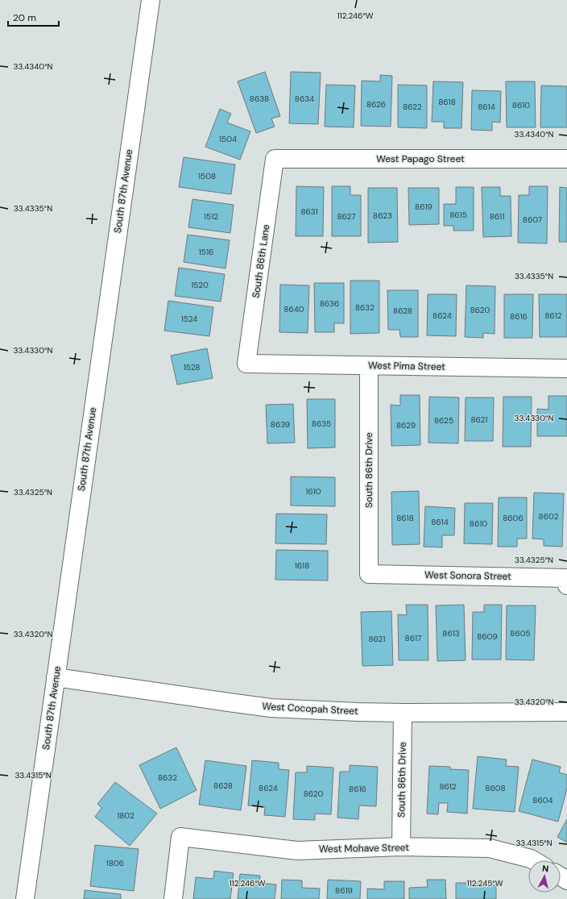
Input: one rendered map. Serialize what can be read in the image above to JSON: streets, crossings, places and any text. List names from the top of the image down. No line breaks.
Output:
{"streets":{"street":["West Papago Street","South 87th Avenue","South 86th Lane","West Pima Street","South 86th Drive","West Sonora Street","West Cocopah Street","West Mohave Street"]},"crossings":[["West Papago Street","South 86th Lane"],["South 87th Avenue","West Cocopah Street"],["South 86th Lane","West Pima Street"],["West Pima Street","South 86th Drive"],["South 86th Drive","West Sonora Street"],["South 86th Drive","West Cocopah Street"],["South 86th Drive","West Mohave Street"]],"house_numbers":["8638","8634","8618","8626","8610","8622","8614","1504","1508","8619","8631","8615","8623","1512","8627","8611","8607","1516","1520","8636","8632","8640","8620","8628","8624","8612","8616","1524","1528","8621","8625","8635","8639","8629","1610","8602","8618","8606","8614","8610","1618","8613","8605","8609","8617","8621","8632","8628","8612","8624","8608","8616","8620","8604","1802","1806","8619"],"scale_bar":"20 m","north":"top","coordinates":["112.246°W","33.4340°N","33.4335°N","33.4330°N","33.4325°N","33.4320°N","33.4315°N","112.245°W"]}
